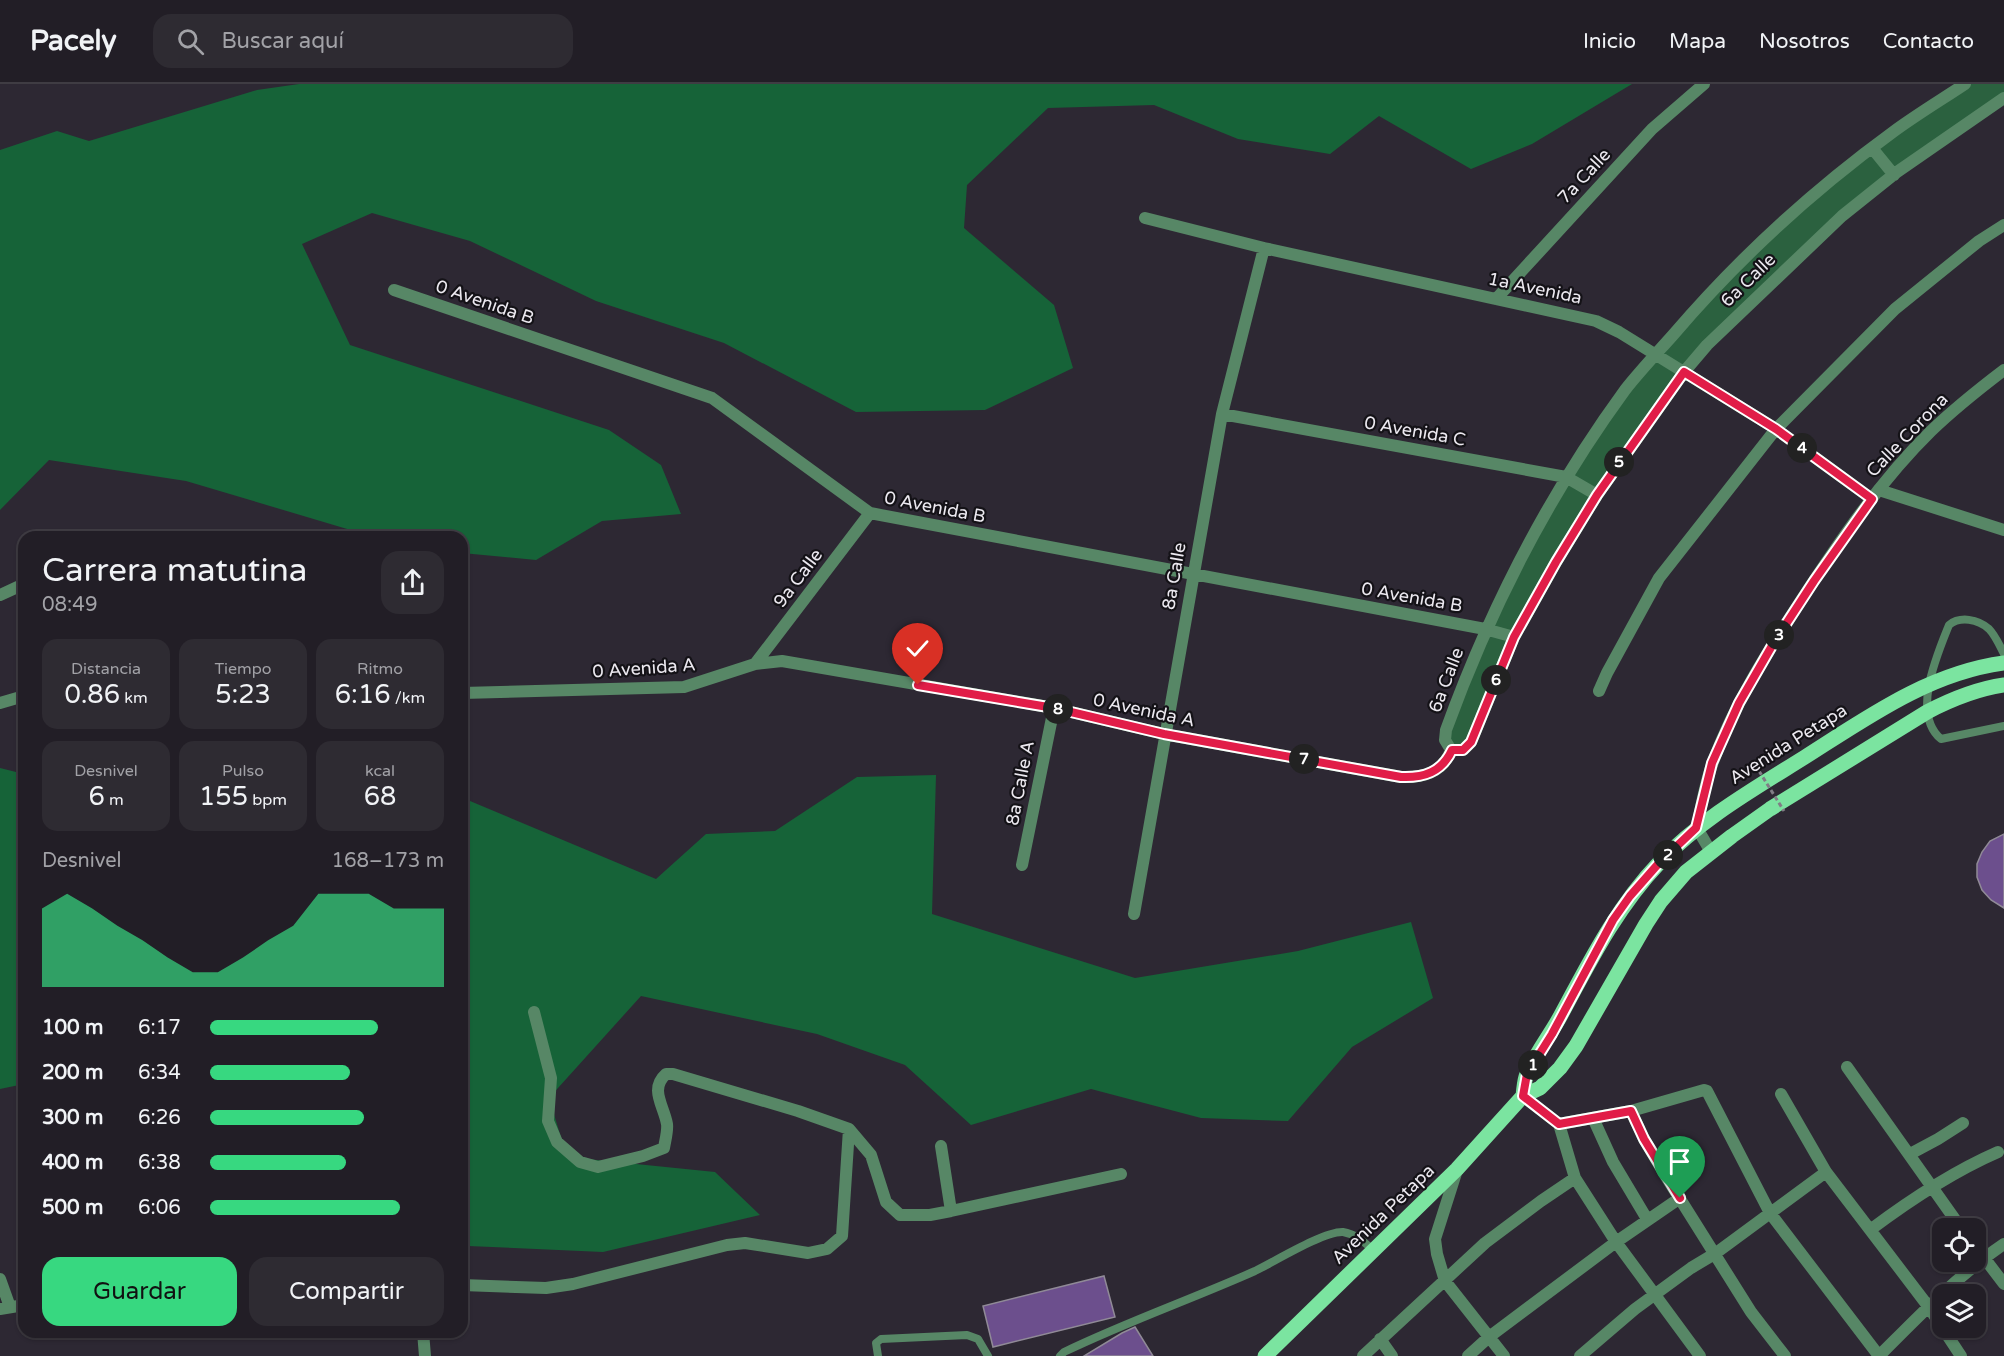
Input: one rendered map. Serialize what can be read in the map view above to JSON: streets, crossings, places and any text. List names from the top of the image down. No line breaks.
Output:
{"streets":{"main road":["Avenida Petapa"],"street":["7a Calle","6a Calle","1a Avenida","0 Avenida B","0 Avenida C","Calle Corona","8a Calle","9a Calle","0 Avenida A","8a Calle A"]},"crossings":[["7a Calle","1a Avenida"],["6a Calle","1a Avenida"],["6a Calle","0 Avenida B"],["6a Calle","0 Avenida C"],["6a Calle","0 Avenida A"],["1a Avenida","Calle Corona"],["1a Avenida","8a Calle"],["0 Avenida B","8a Calle"],["0 Avenida B","9a Calle"],["0 Avenida C","8a Calle"],["Calle Corona","Avenida Petapa"],["8a Calle","0 Avenida A"],["9a Calle","0 Avenida A"],["0 Avenida A","8a Calle A"]],"page":{"header":"Pacely","search":"Buscar aquí","nav":["Inicio","Mapa","Nosotros","Contacto"],"pins":["4","5","3","6","8","7","2","1"],"heading":["Carrera matutina","08:49"],"stats":[["Distancia","0.86 km"],["Tiempo","5:23"],["Ritmo","6:16 /km"],["Desnivel","6 m"],["Pulso","155 bpm"],["kcal","68"]],"chart":["Desnivel","168–173 m"],"list":[{"name":"100 m","note":"6:17"},{"name":"200 m","note":"6:34"},{"name":"300 m","note":"6:26"},{"name":"400 m","note":"6:38"},{"name":"500 m","note":"6:06"}],"buttons":["Guardar","Compartir"]}}
